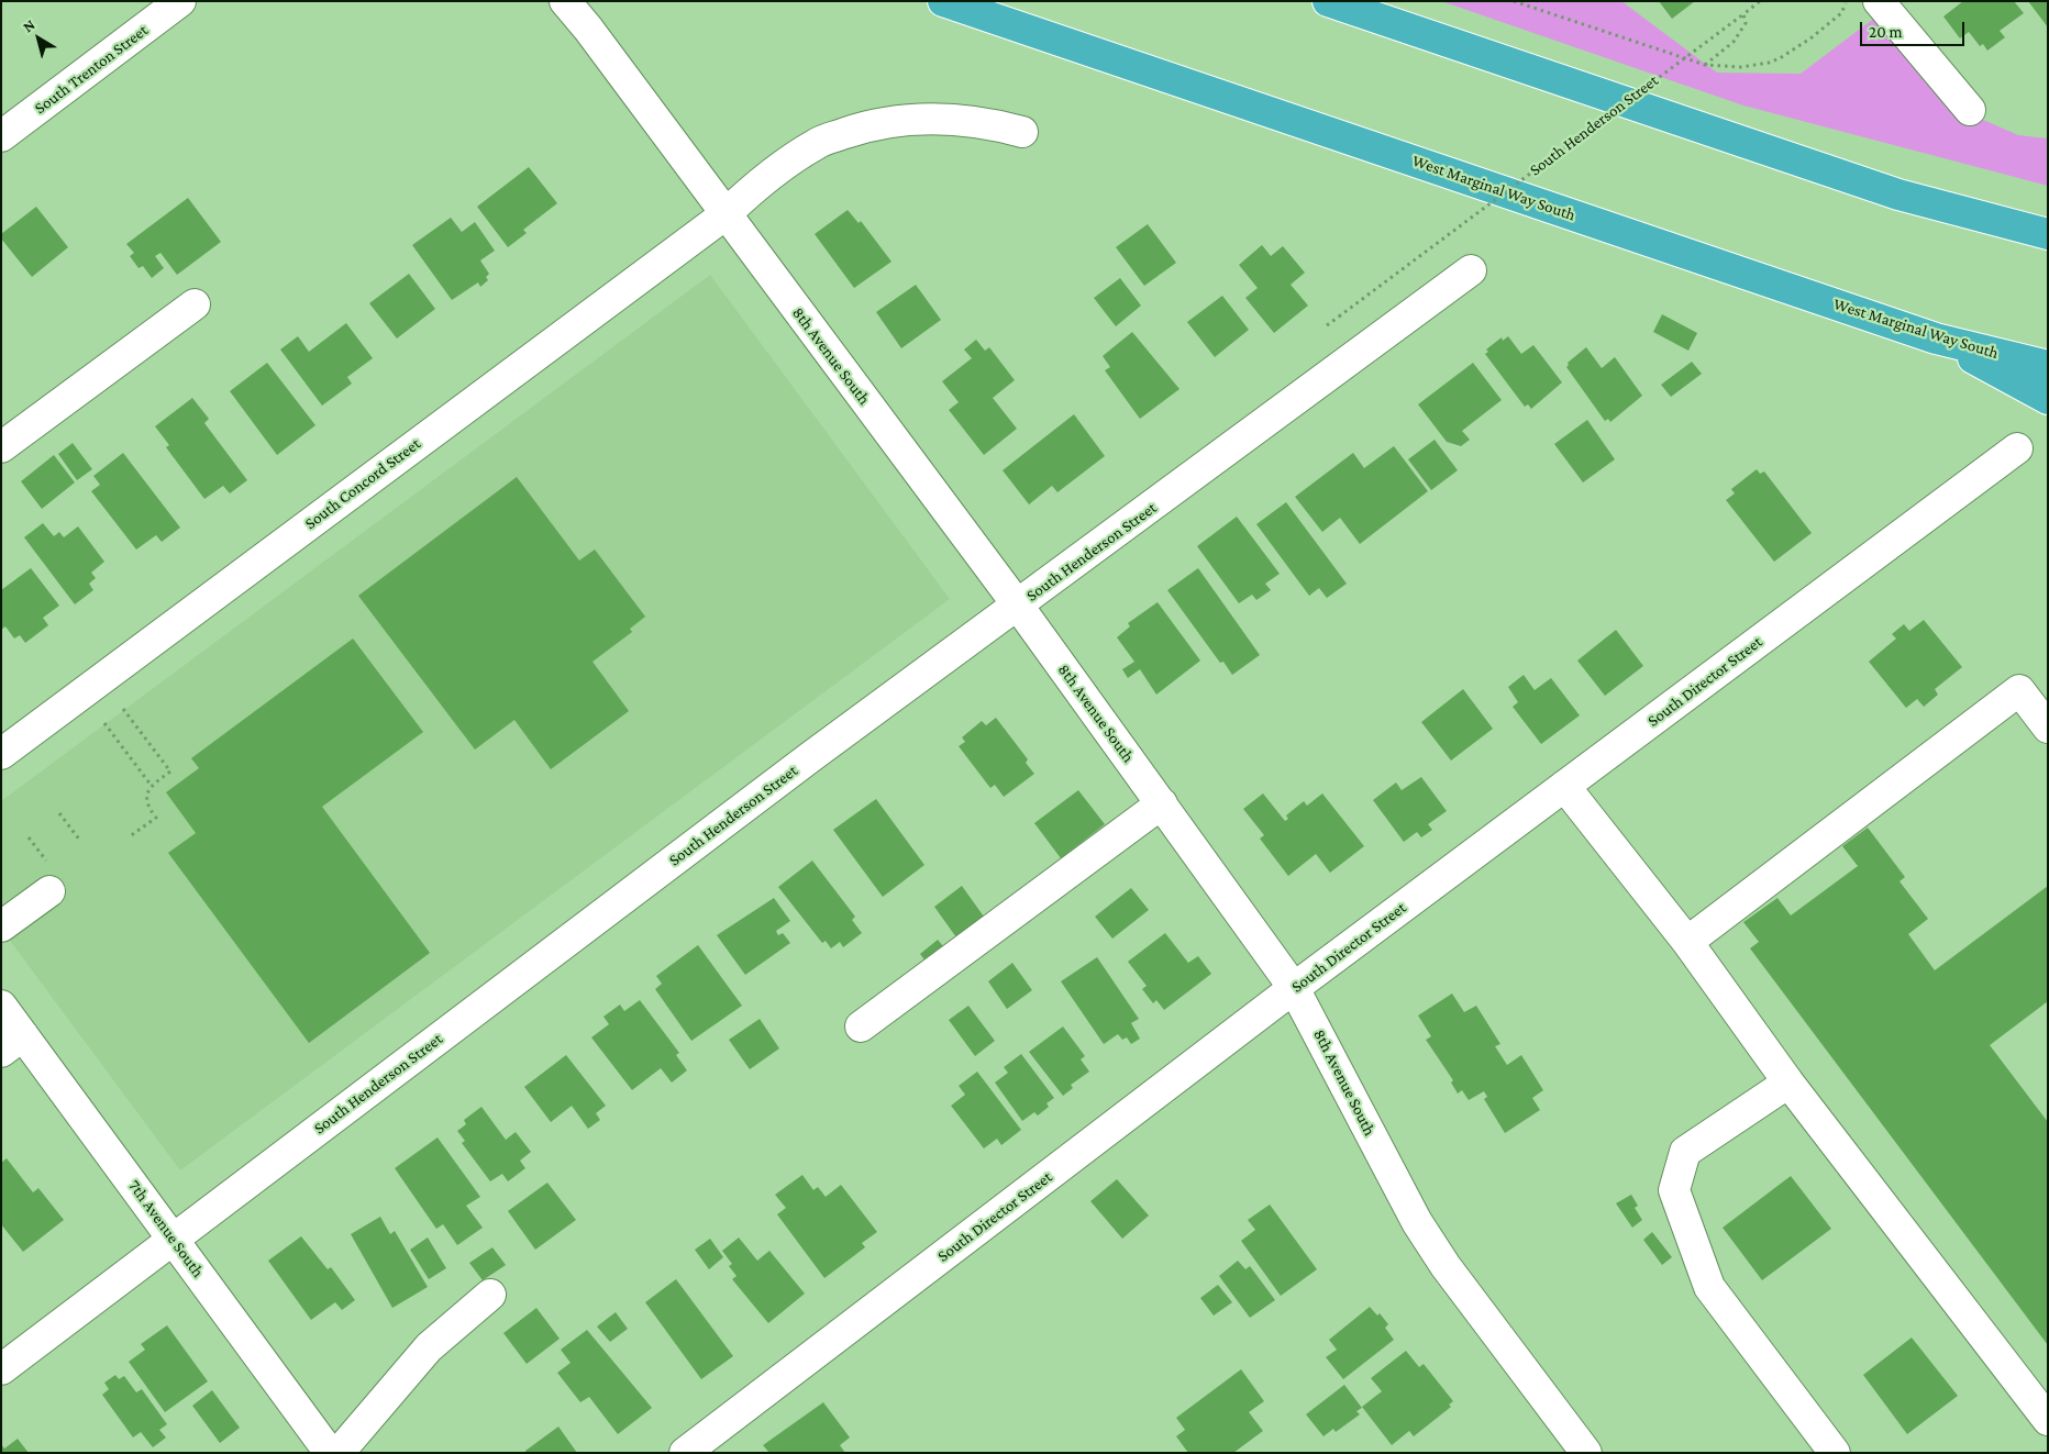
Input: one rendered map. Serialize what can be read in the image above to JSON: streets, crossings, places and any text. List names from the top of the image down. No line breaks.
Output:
{"streets":{"highway":["West Marginal Way South"],"street":["South Trenton Street","South Henderson Street","8th Avenue South","South Concord Street","South Director Street","7th Avenue South"]},"crossings":[["South Henderson Street","8th Avenue South"],["South Henderson Street","7th Avenue South"],["8th Avenue South","South Concord Street"],["8th Avenue South","South Director Street"]],"scale_bar":"20 m","north":"top left"}
